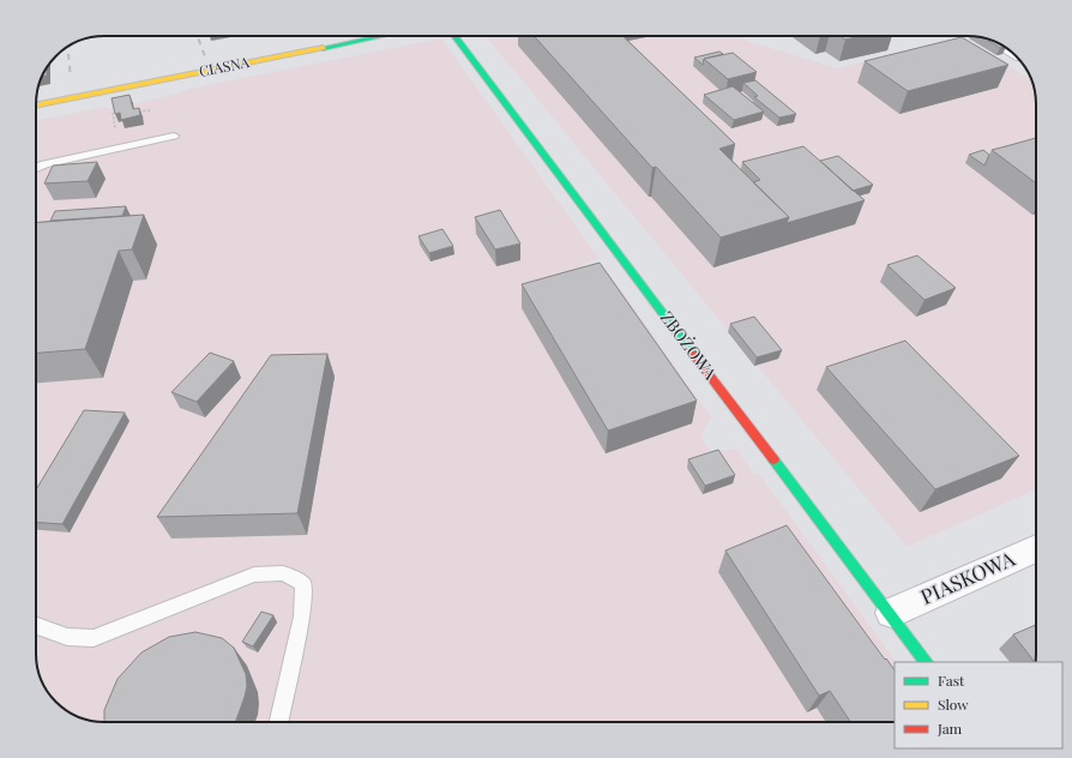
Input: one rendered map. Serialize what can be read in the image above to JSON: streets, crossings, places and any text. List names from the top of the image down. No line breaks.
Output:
{"streets":{"street":["CIASNA","ZBOŻOWA","PIASKOWA"]},"crossings":[["ZBOŻOWA","PIASKOWA"]],"legend":["Fast","Slow","Jam"]}
